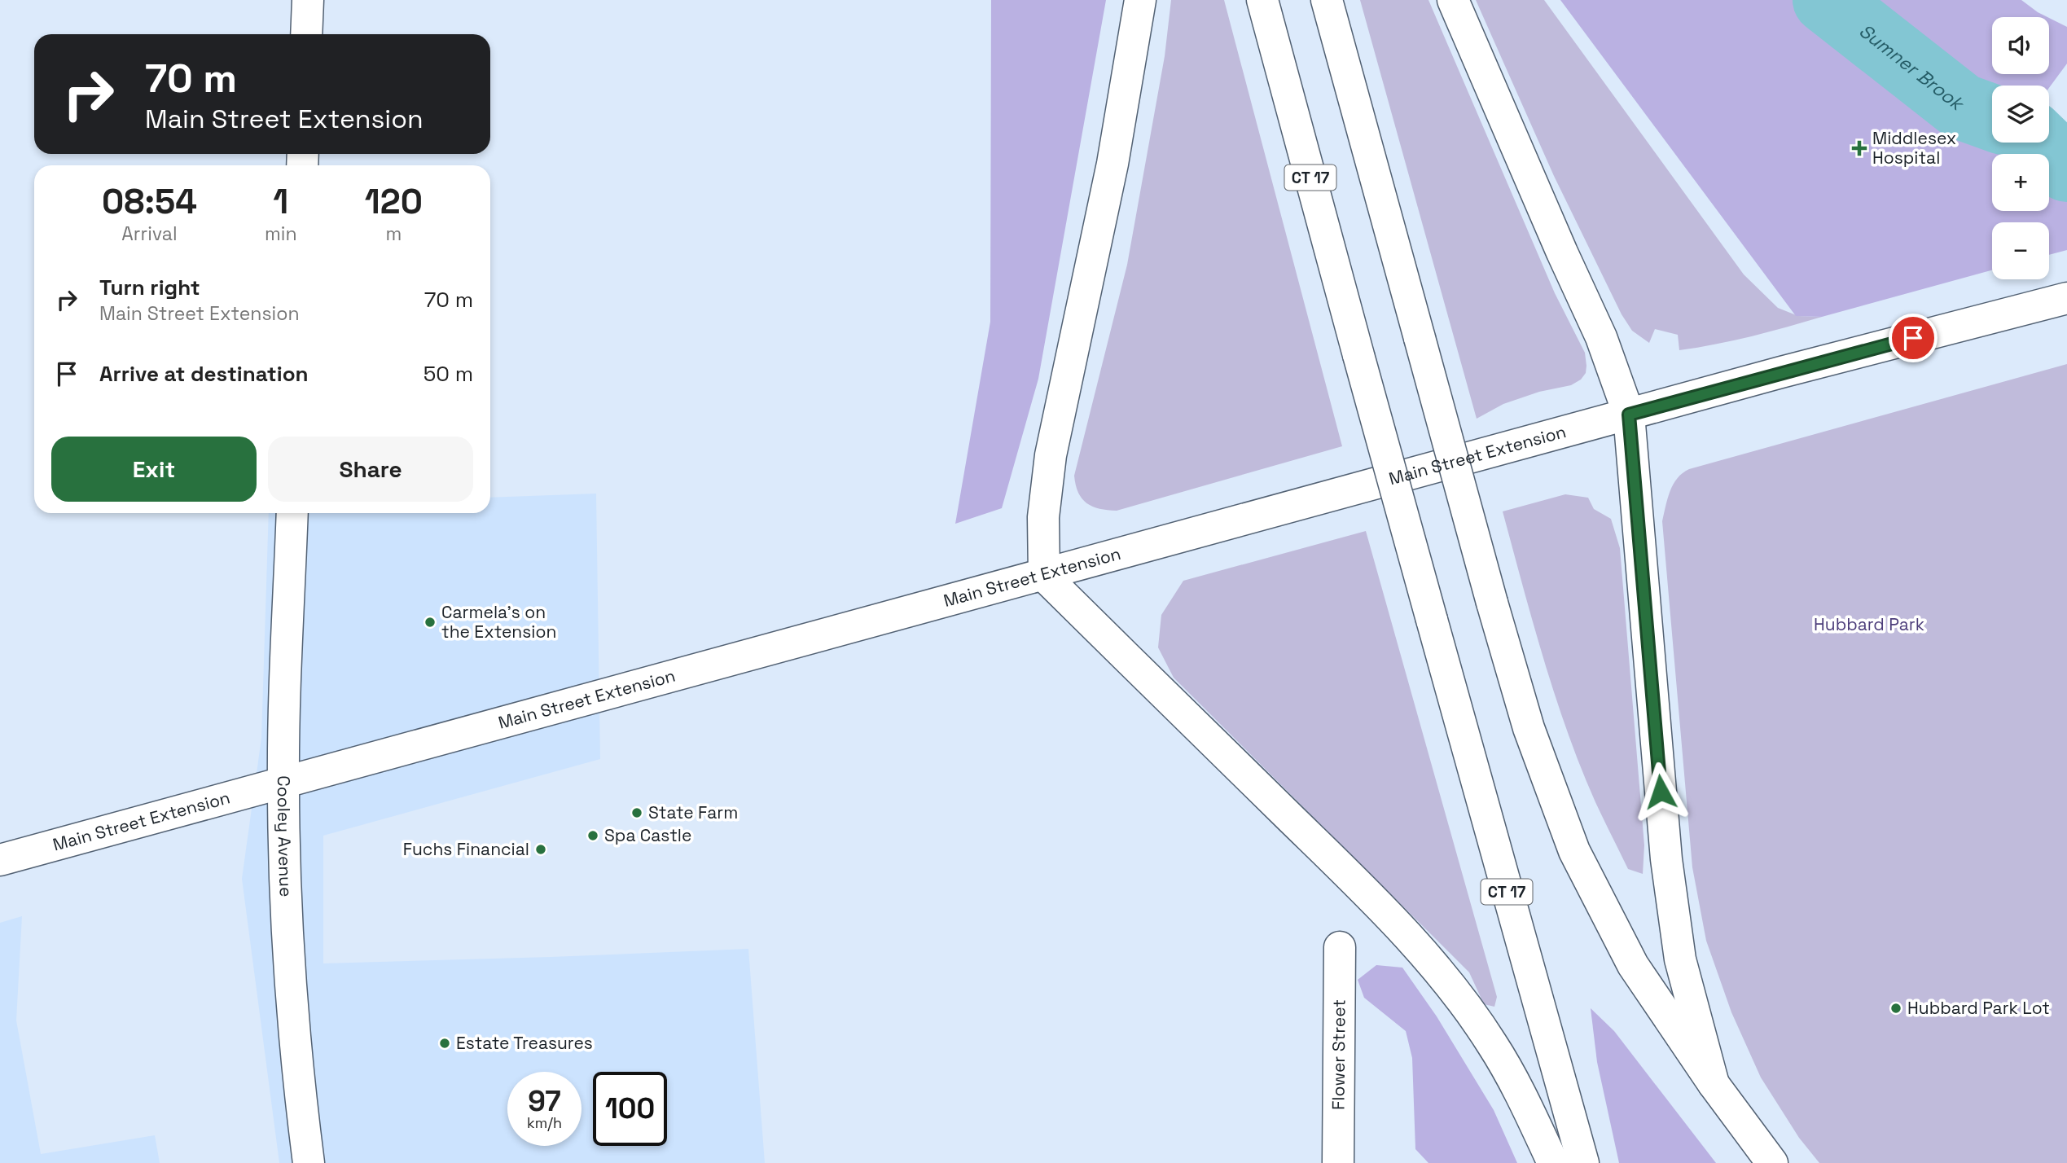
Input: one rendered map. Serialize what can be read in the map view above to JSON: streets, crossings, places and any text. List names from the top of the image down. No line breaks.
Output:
{"streets":{"main road":["CT 17","Main Street Extension","Cooley Avenue","Flower Street"]},"crossings":[["Main Street Extension","Cooley Avenue"]],"water":["Sumner Brook"],"parks":["Hubbard Park"],"places":{"health":["Middlesex Hospital"],"other":["Carmela's on the Extension","State Farm","Spa Castle","Fuchs Financial","Hubbard Park Lot","Estate Treasures"]},"page":{"map_buttons":["+","−"],"turn":["70 m","Main Street Extension"],"eta":["08:54","Arrival","1","min","120","m"],"list":[{"name":"Turn right","note":"Main Street Extension","value":"70 m"},{"name":"Arrive at destination","value":"50 m"}],"buttons":["Exit","Share"],"speed":"97 km/h","limit":"100"}}
